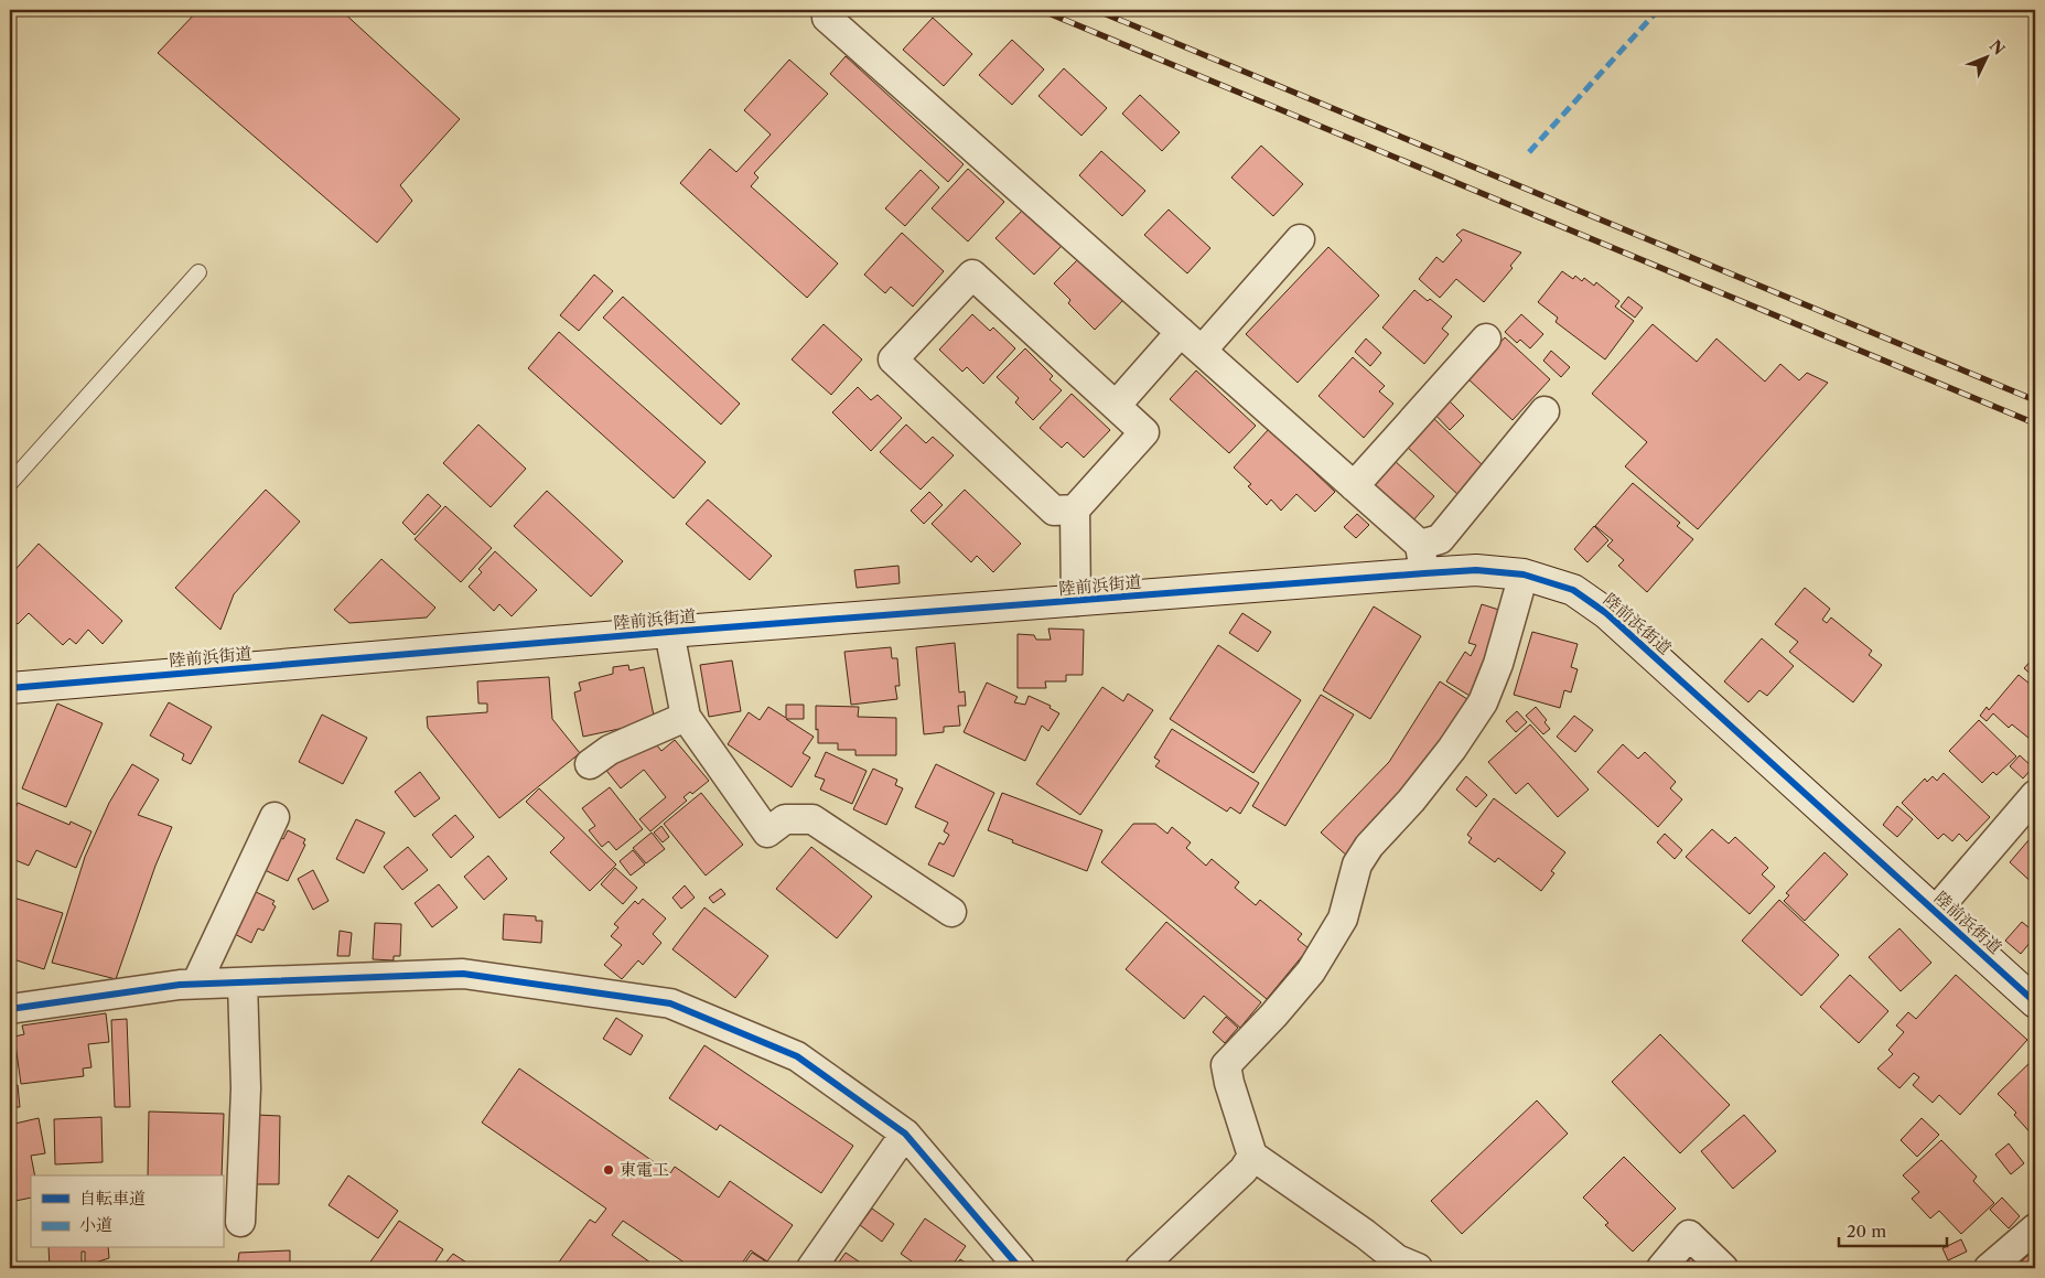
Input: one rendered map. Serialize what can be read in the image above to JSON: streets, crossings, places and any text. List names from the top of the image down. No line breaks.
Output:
{"streets":{"street":["陸前浜街道"]},"places":["東電工"],"legend":["自転車道","小道"],"scale_bar":"20 m","north":"top right"}
